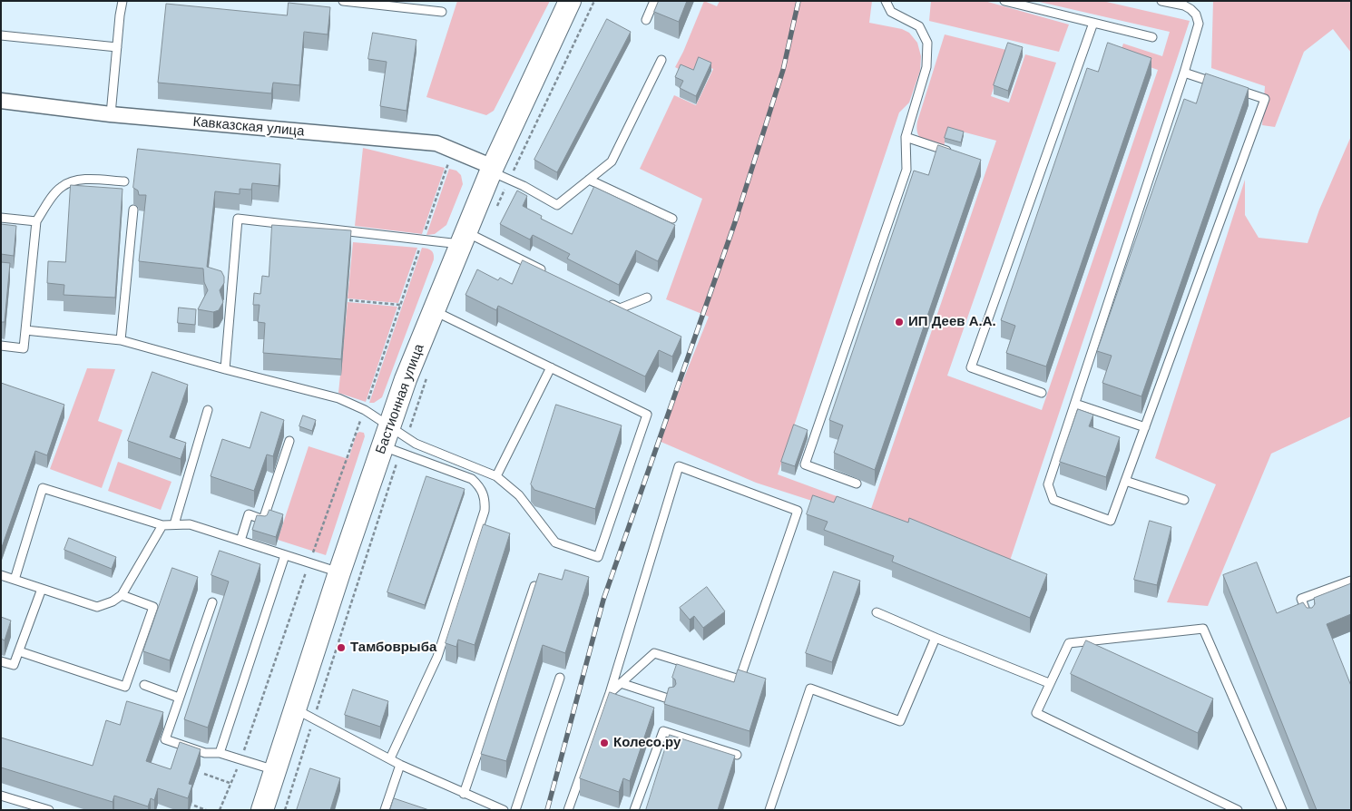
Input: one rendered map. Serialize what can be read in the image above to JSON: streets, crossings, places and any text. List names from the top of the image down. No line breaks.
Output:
{"streets":{"main road":["Бастионная улица"],"street":["Кавказская улица"]},"crossings":[["Кавказская улица","Бастионная улица"]],"places":["ИП Деев А.А.","Тамбоврыба","Колесо.ру"]}
